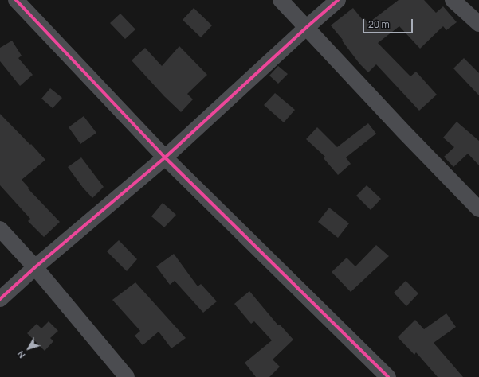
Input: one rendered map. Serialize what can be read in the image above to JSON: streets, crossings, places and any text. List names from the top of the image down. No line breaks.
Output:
{"scale_bar":"20 m","north":"bottom left"}
